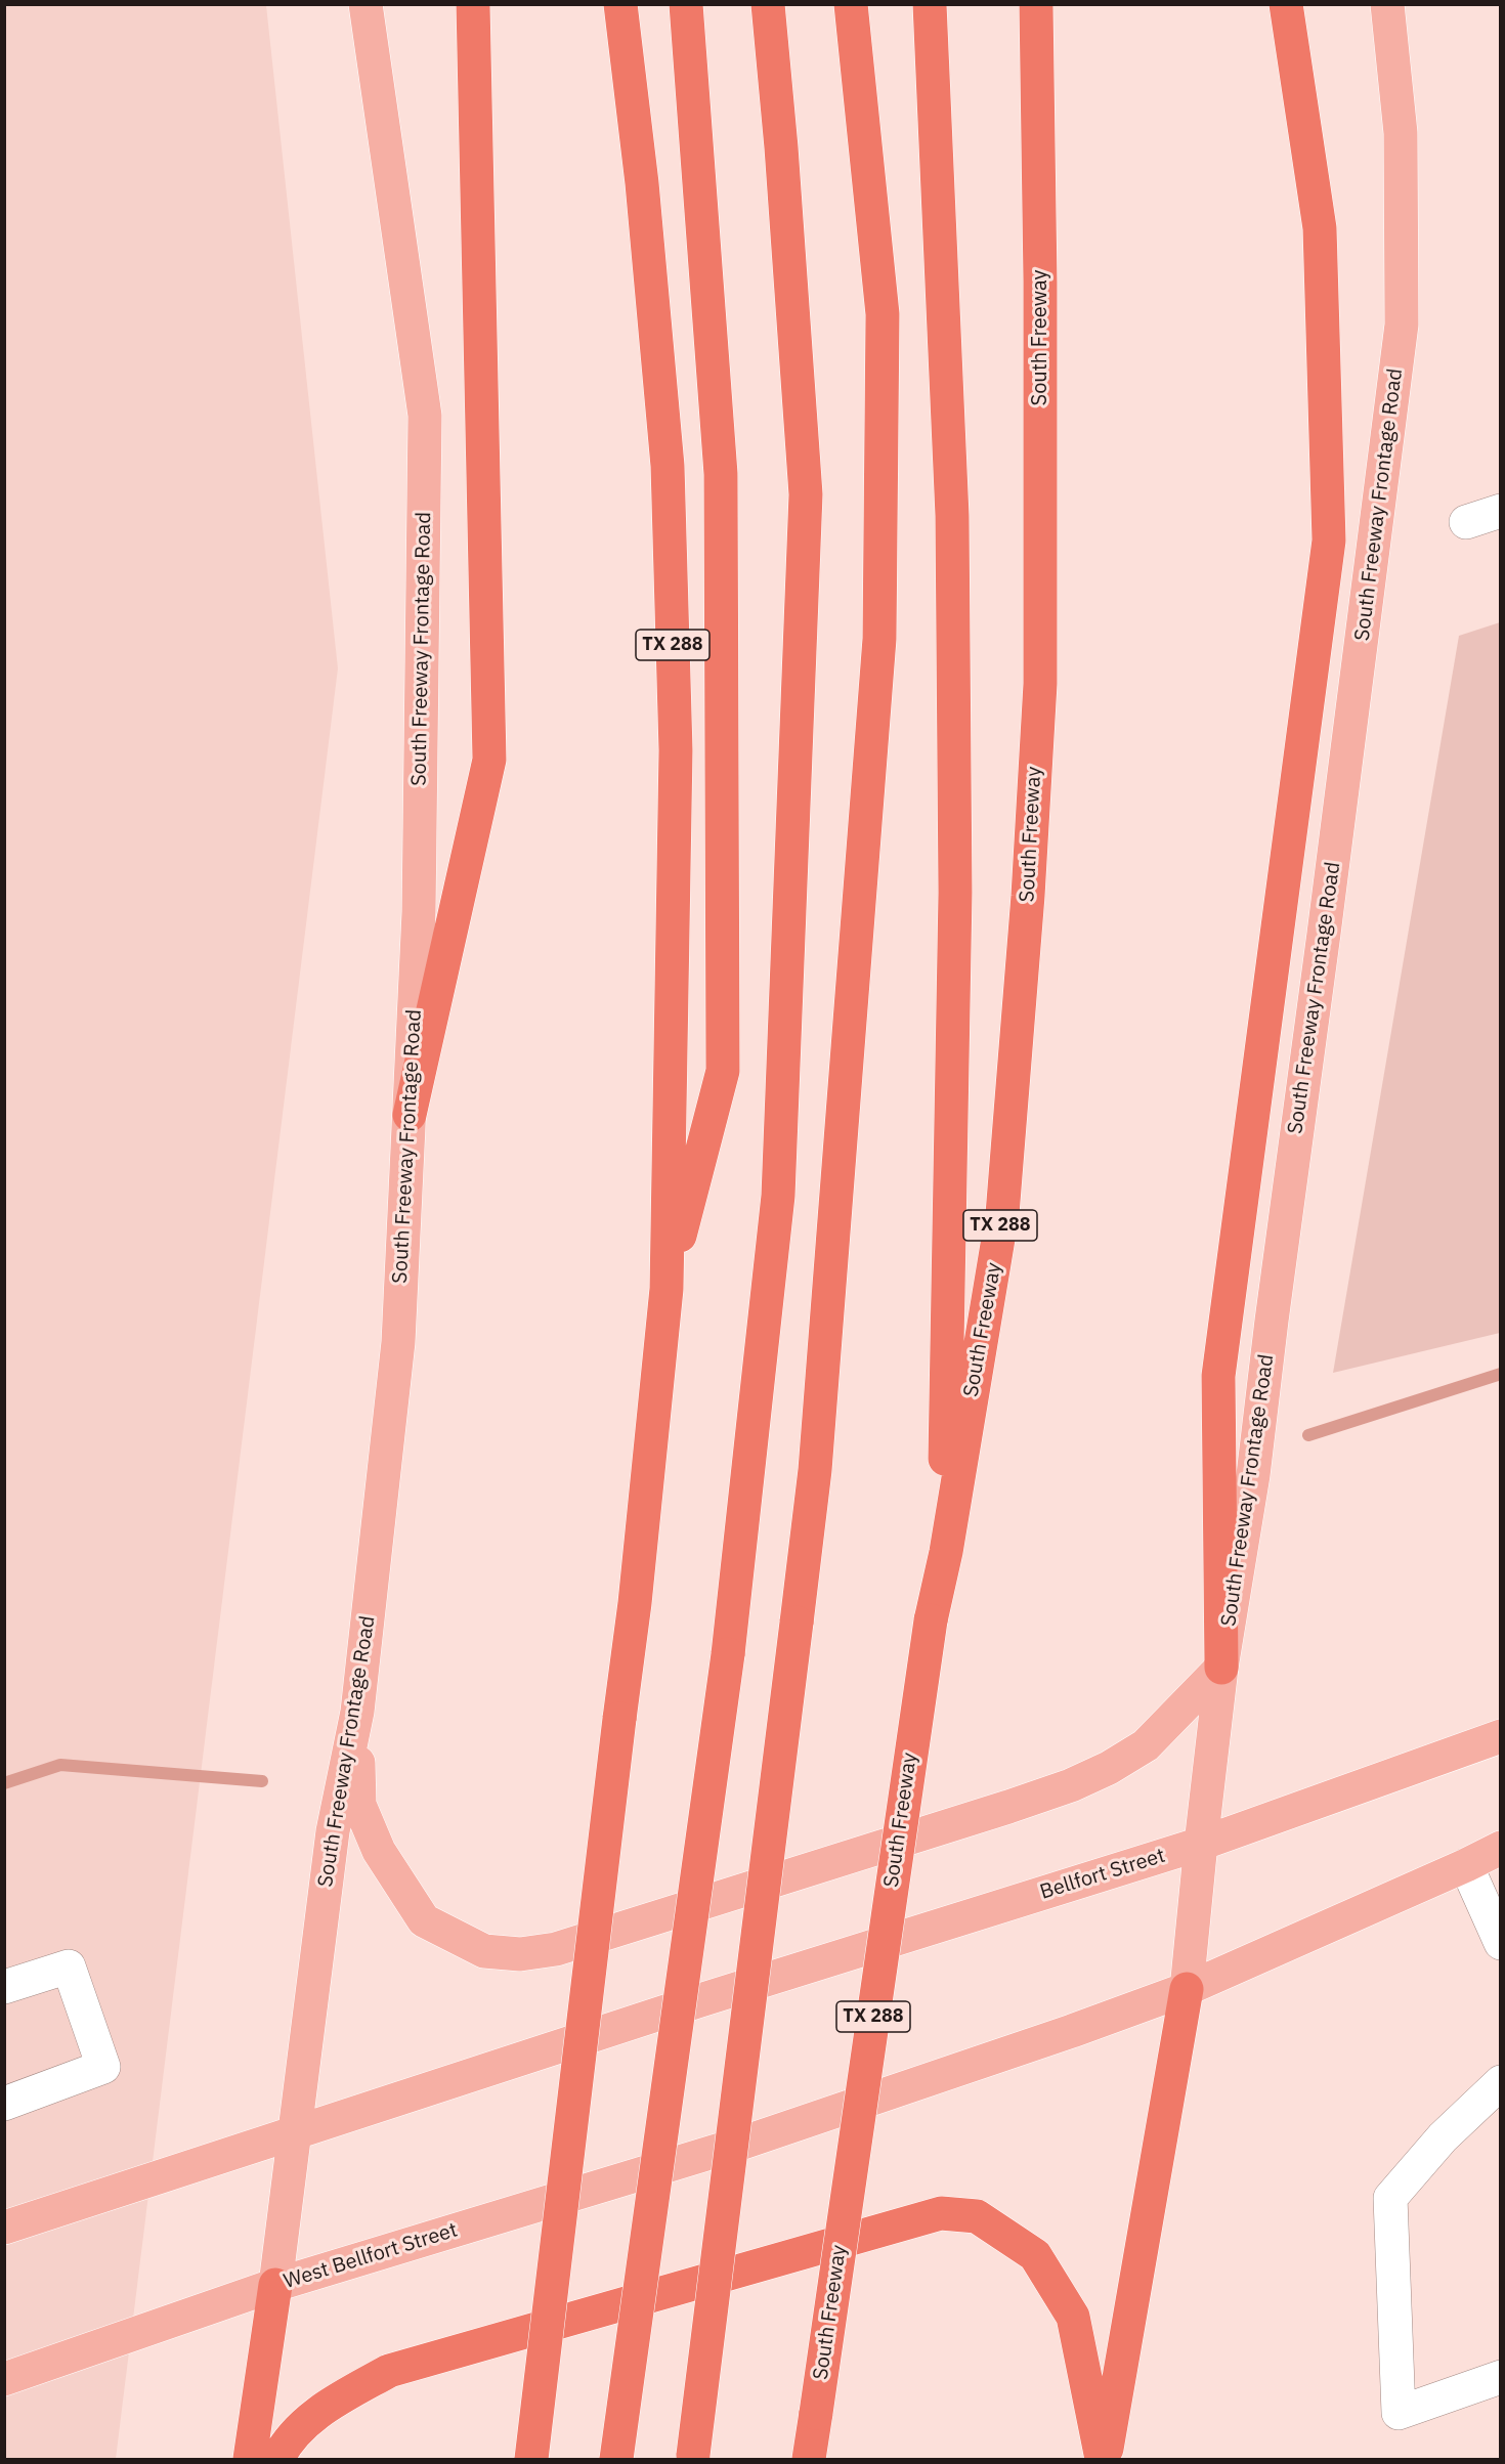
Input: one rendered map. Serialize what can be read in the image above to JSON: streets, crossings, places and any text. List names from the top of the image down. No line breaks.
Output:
{"streets":{"highway":["South Freeway","TX 288"],"main road":["South Freeway Frontage Road","Bellfort Street","West Bellfort Street"]},"crossings":[["South Freeway Frontage Road","Bellfort Street"],["South Freeway Frontage Road","West Bellfort Street"]]}
